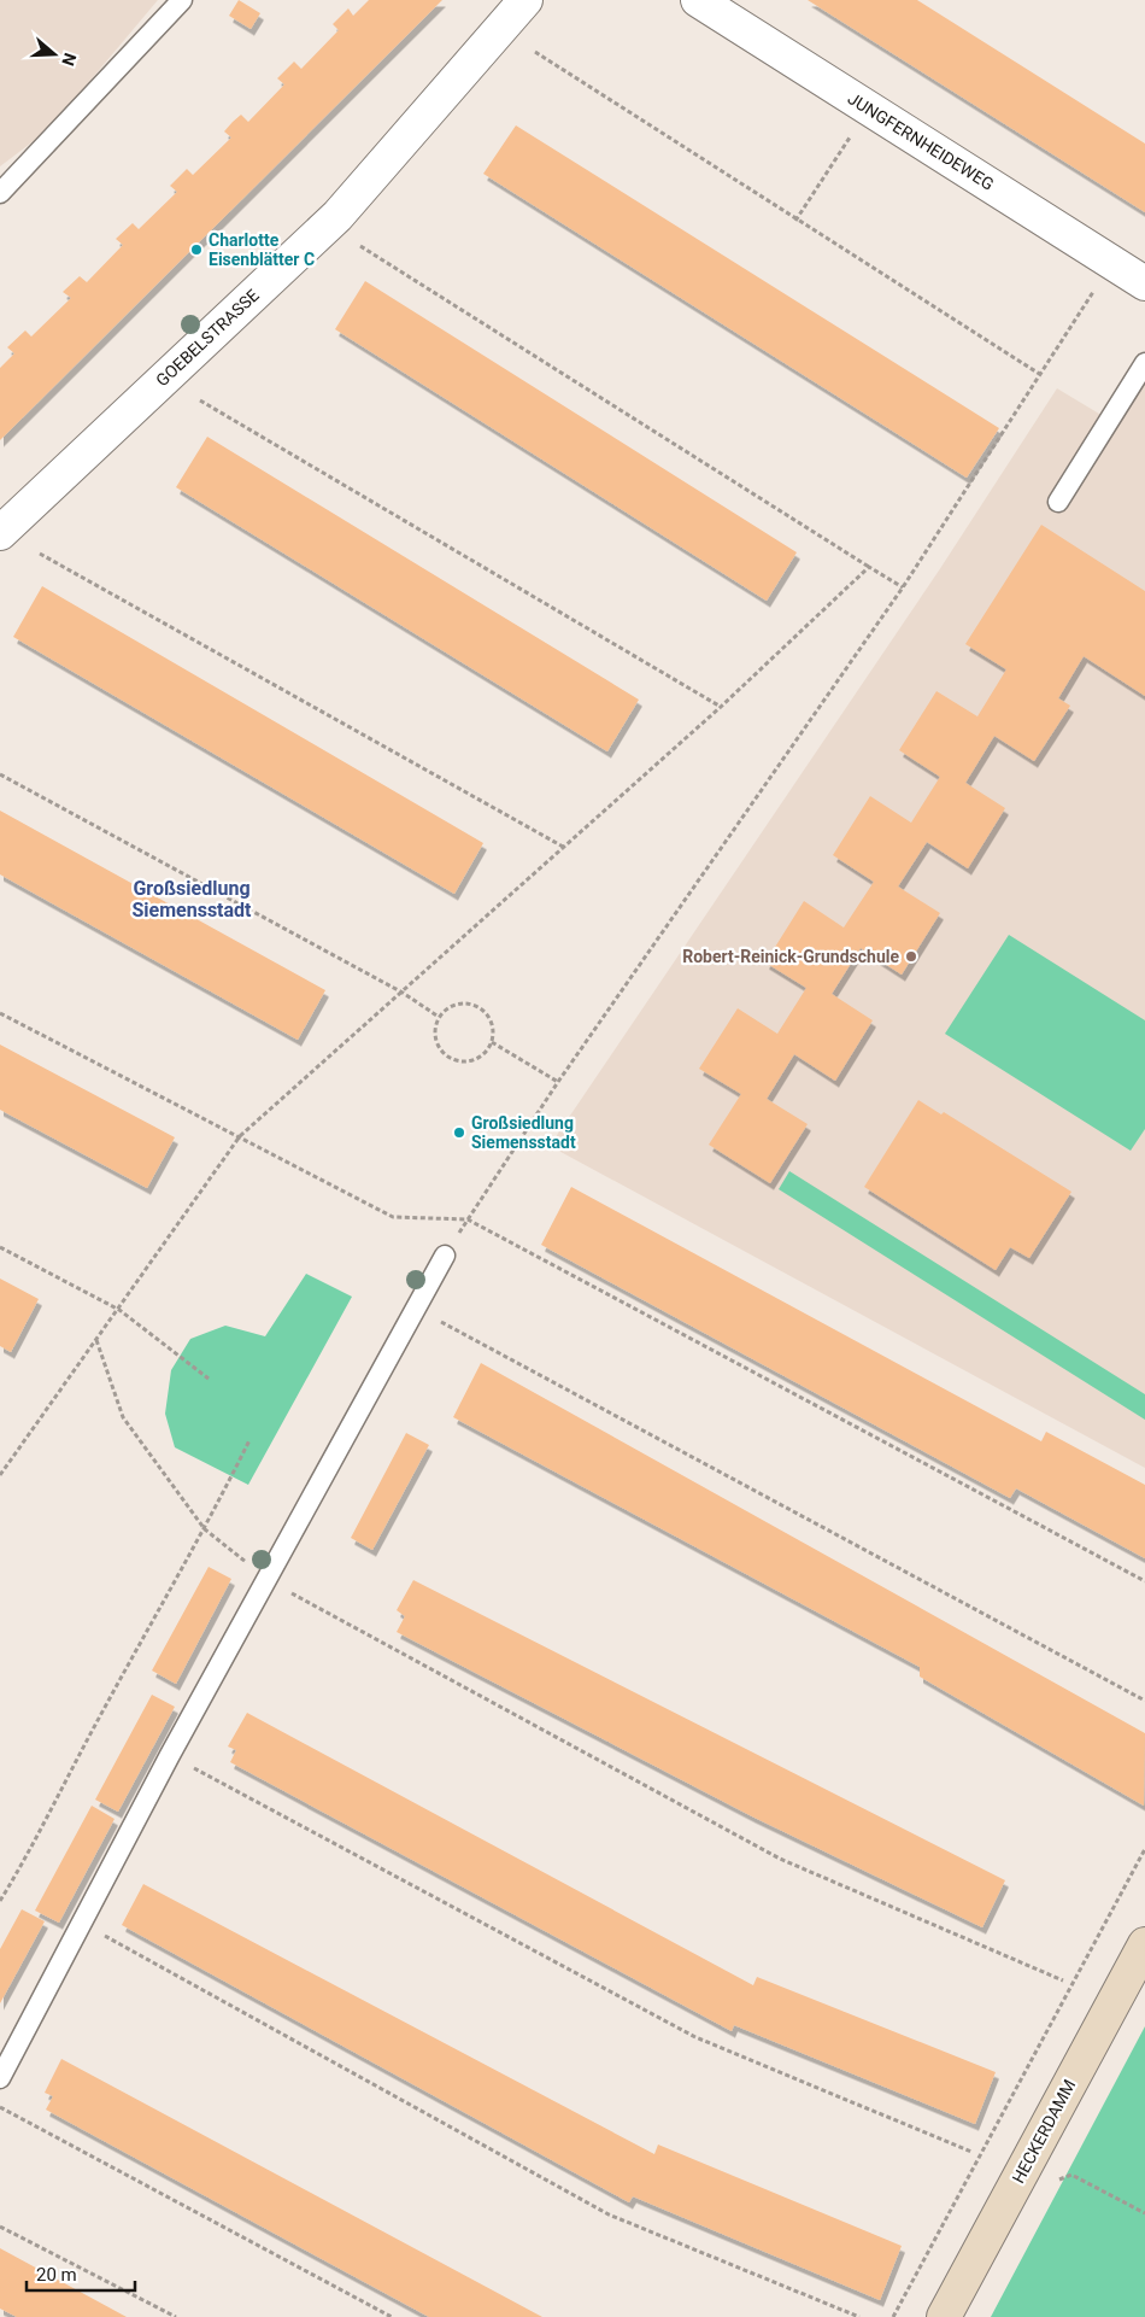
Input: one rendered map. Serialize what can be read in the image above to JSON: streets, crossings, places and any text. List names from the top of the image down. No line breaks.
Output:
{"streets":{"street":["JUNGFERNHEIDEWEG","GOEBELSTRASSE","HECKERDAMM"]},"districts":["Großsiedlung Siemensstadt"],"places":["Charlotte Eisenblätter C","Robert-Reinick-Grundschule","Großsiedlung Siemensstadt"],"scale_bar":"20 m","north":"right"}
